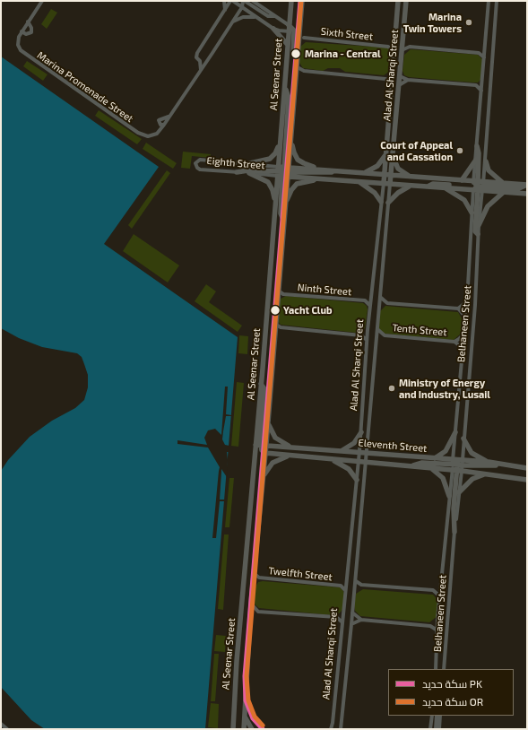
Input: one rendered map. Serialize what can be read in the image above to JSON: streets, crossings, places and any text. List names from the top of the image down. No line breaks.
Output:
{"streets":{"street":["Sixth Street","Al Seenar Street","Alad Al Sharqi Street","Marina Promenade Street","Eighth Street","Ninth Street","Belhaneen Street","Tenth Street","Eleventh Street","Twelfth Street"]},"crossings":[["Al Seenar Street","Alad Al Sharqi Street"],["Al Seenar Street","Eighth Street"],["Al Seenar Street","Ninth Street"],["Al Seenar Street","Eleventh Street"],["Al Seenar Street","Twelfth Street"],["Alad Al Sharqi Street","Eighth Street"],["Alad Al Sharqi Street","Ninth Street"],["Alad Al Sharqi Street","Belhaneen Street"],["Alad Al Sharqi Street","Tenth Street"],["Alad Al Sharqi Street","Eleventh Street"],["Alad Al Sharqi Street","Twelfth Street"],["Eighth Street","Ninth Street"],["Eighth Street","Belhaneen Street"],["Belhaneen Street","Tenth Street"],["Belhaneen Street","Eleventh Street"]],"places":["Marina Twin Towers","Marina - Central","Court of Appeal and Cassation","Yacht Club","Ministry of Energy and Industry, Lusail"],"lines":["rail line PK","rail line OR"],"legend":["سكة حديد PK","سكة حديد OR"]}
